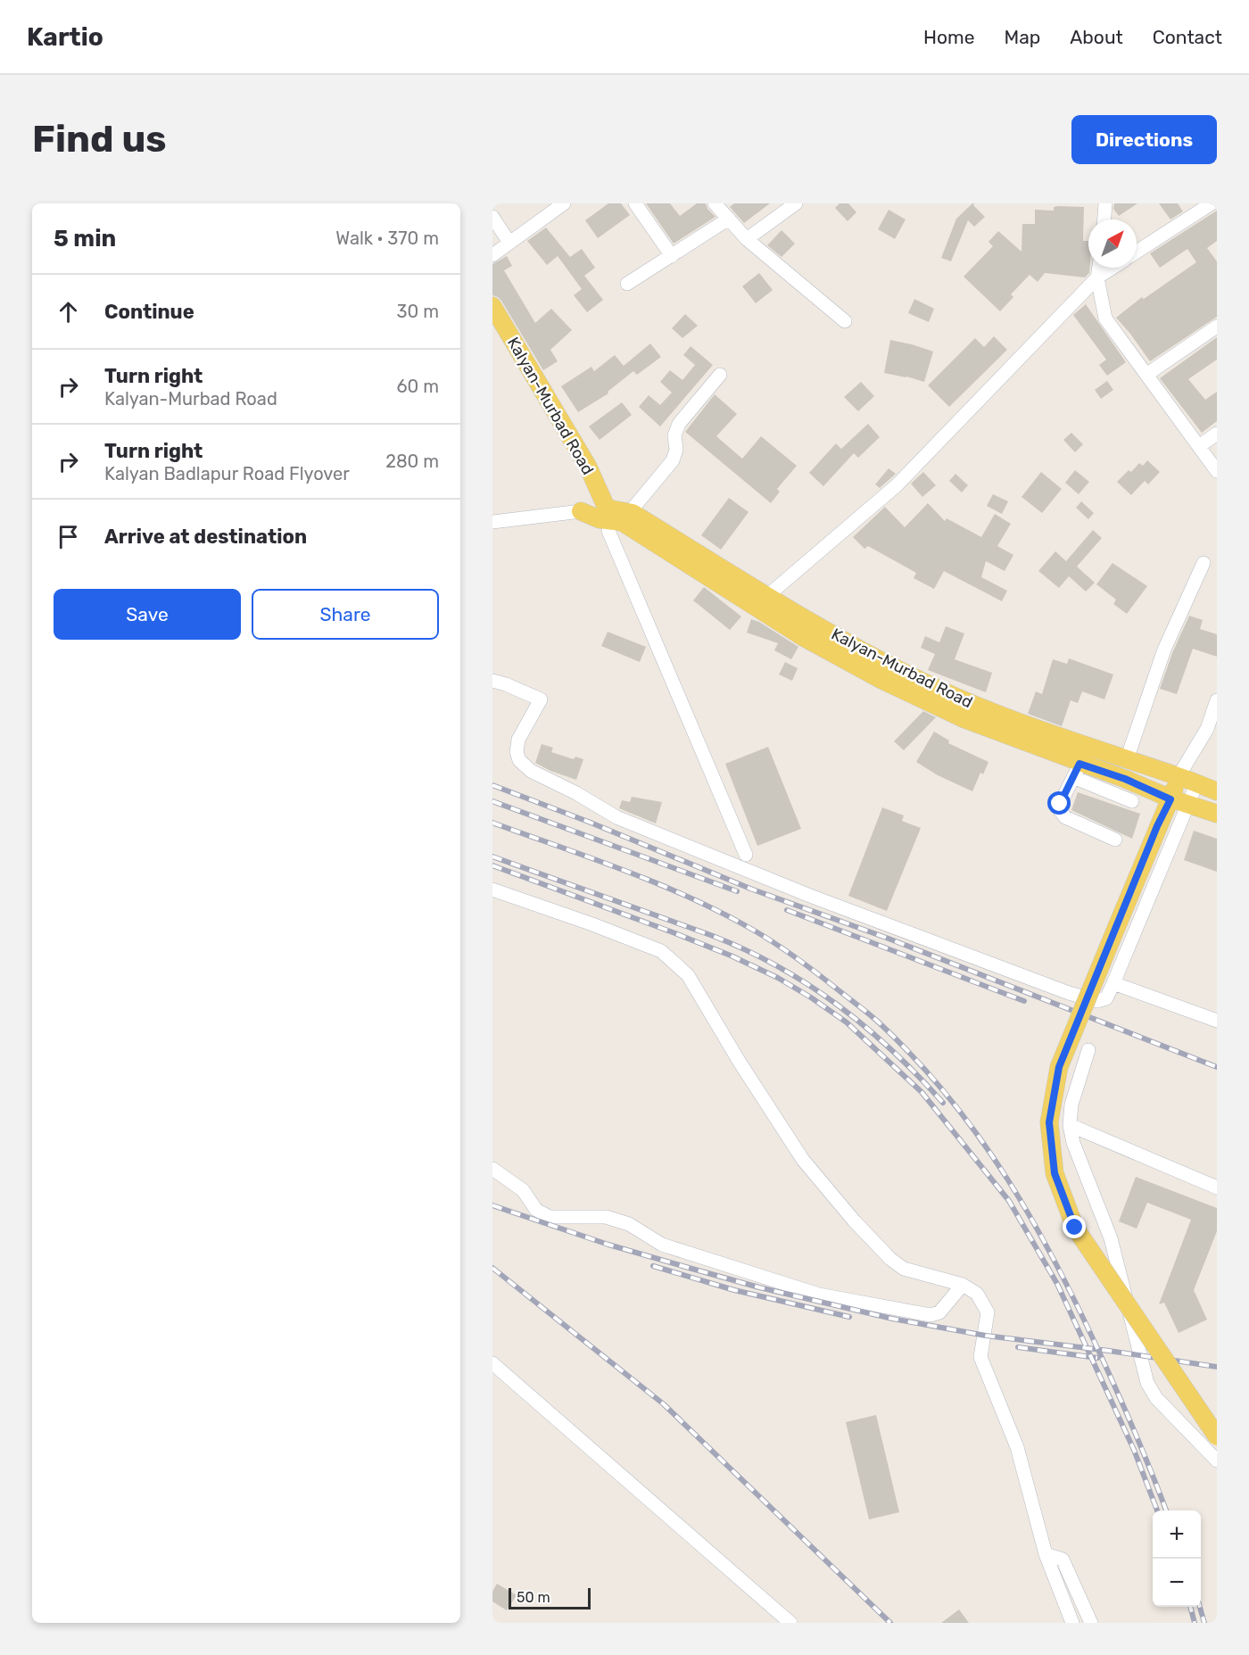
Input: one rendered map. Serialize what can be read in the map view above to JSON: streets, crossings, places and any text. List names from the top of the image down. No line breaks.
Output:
{"streets":{"main road":["Kalyan-Murbad Road"]},"scale_bar":"50 m","north":"top right","page":{"header":"Kartio","nav":["Home","Map","About","Contact"],"buttons":["Directions",["Save","Share"]],"title":"Find us","heading":["5 min","Walk · 370 m"],"list":[["Continue","30 m"],["Turn right","Kalyan-Murbad Road","60 m"],["Turn right","Kalyan Badlapur Road Flyover","280 m"],"Arrive at destination"],"map_buttons":["+","−"],"scale":"50 m"}}
